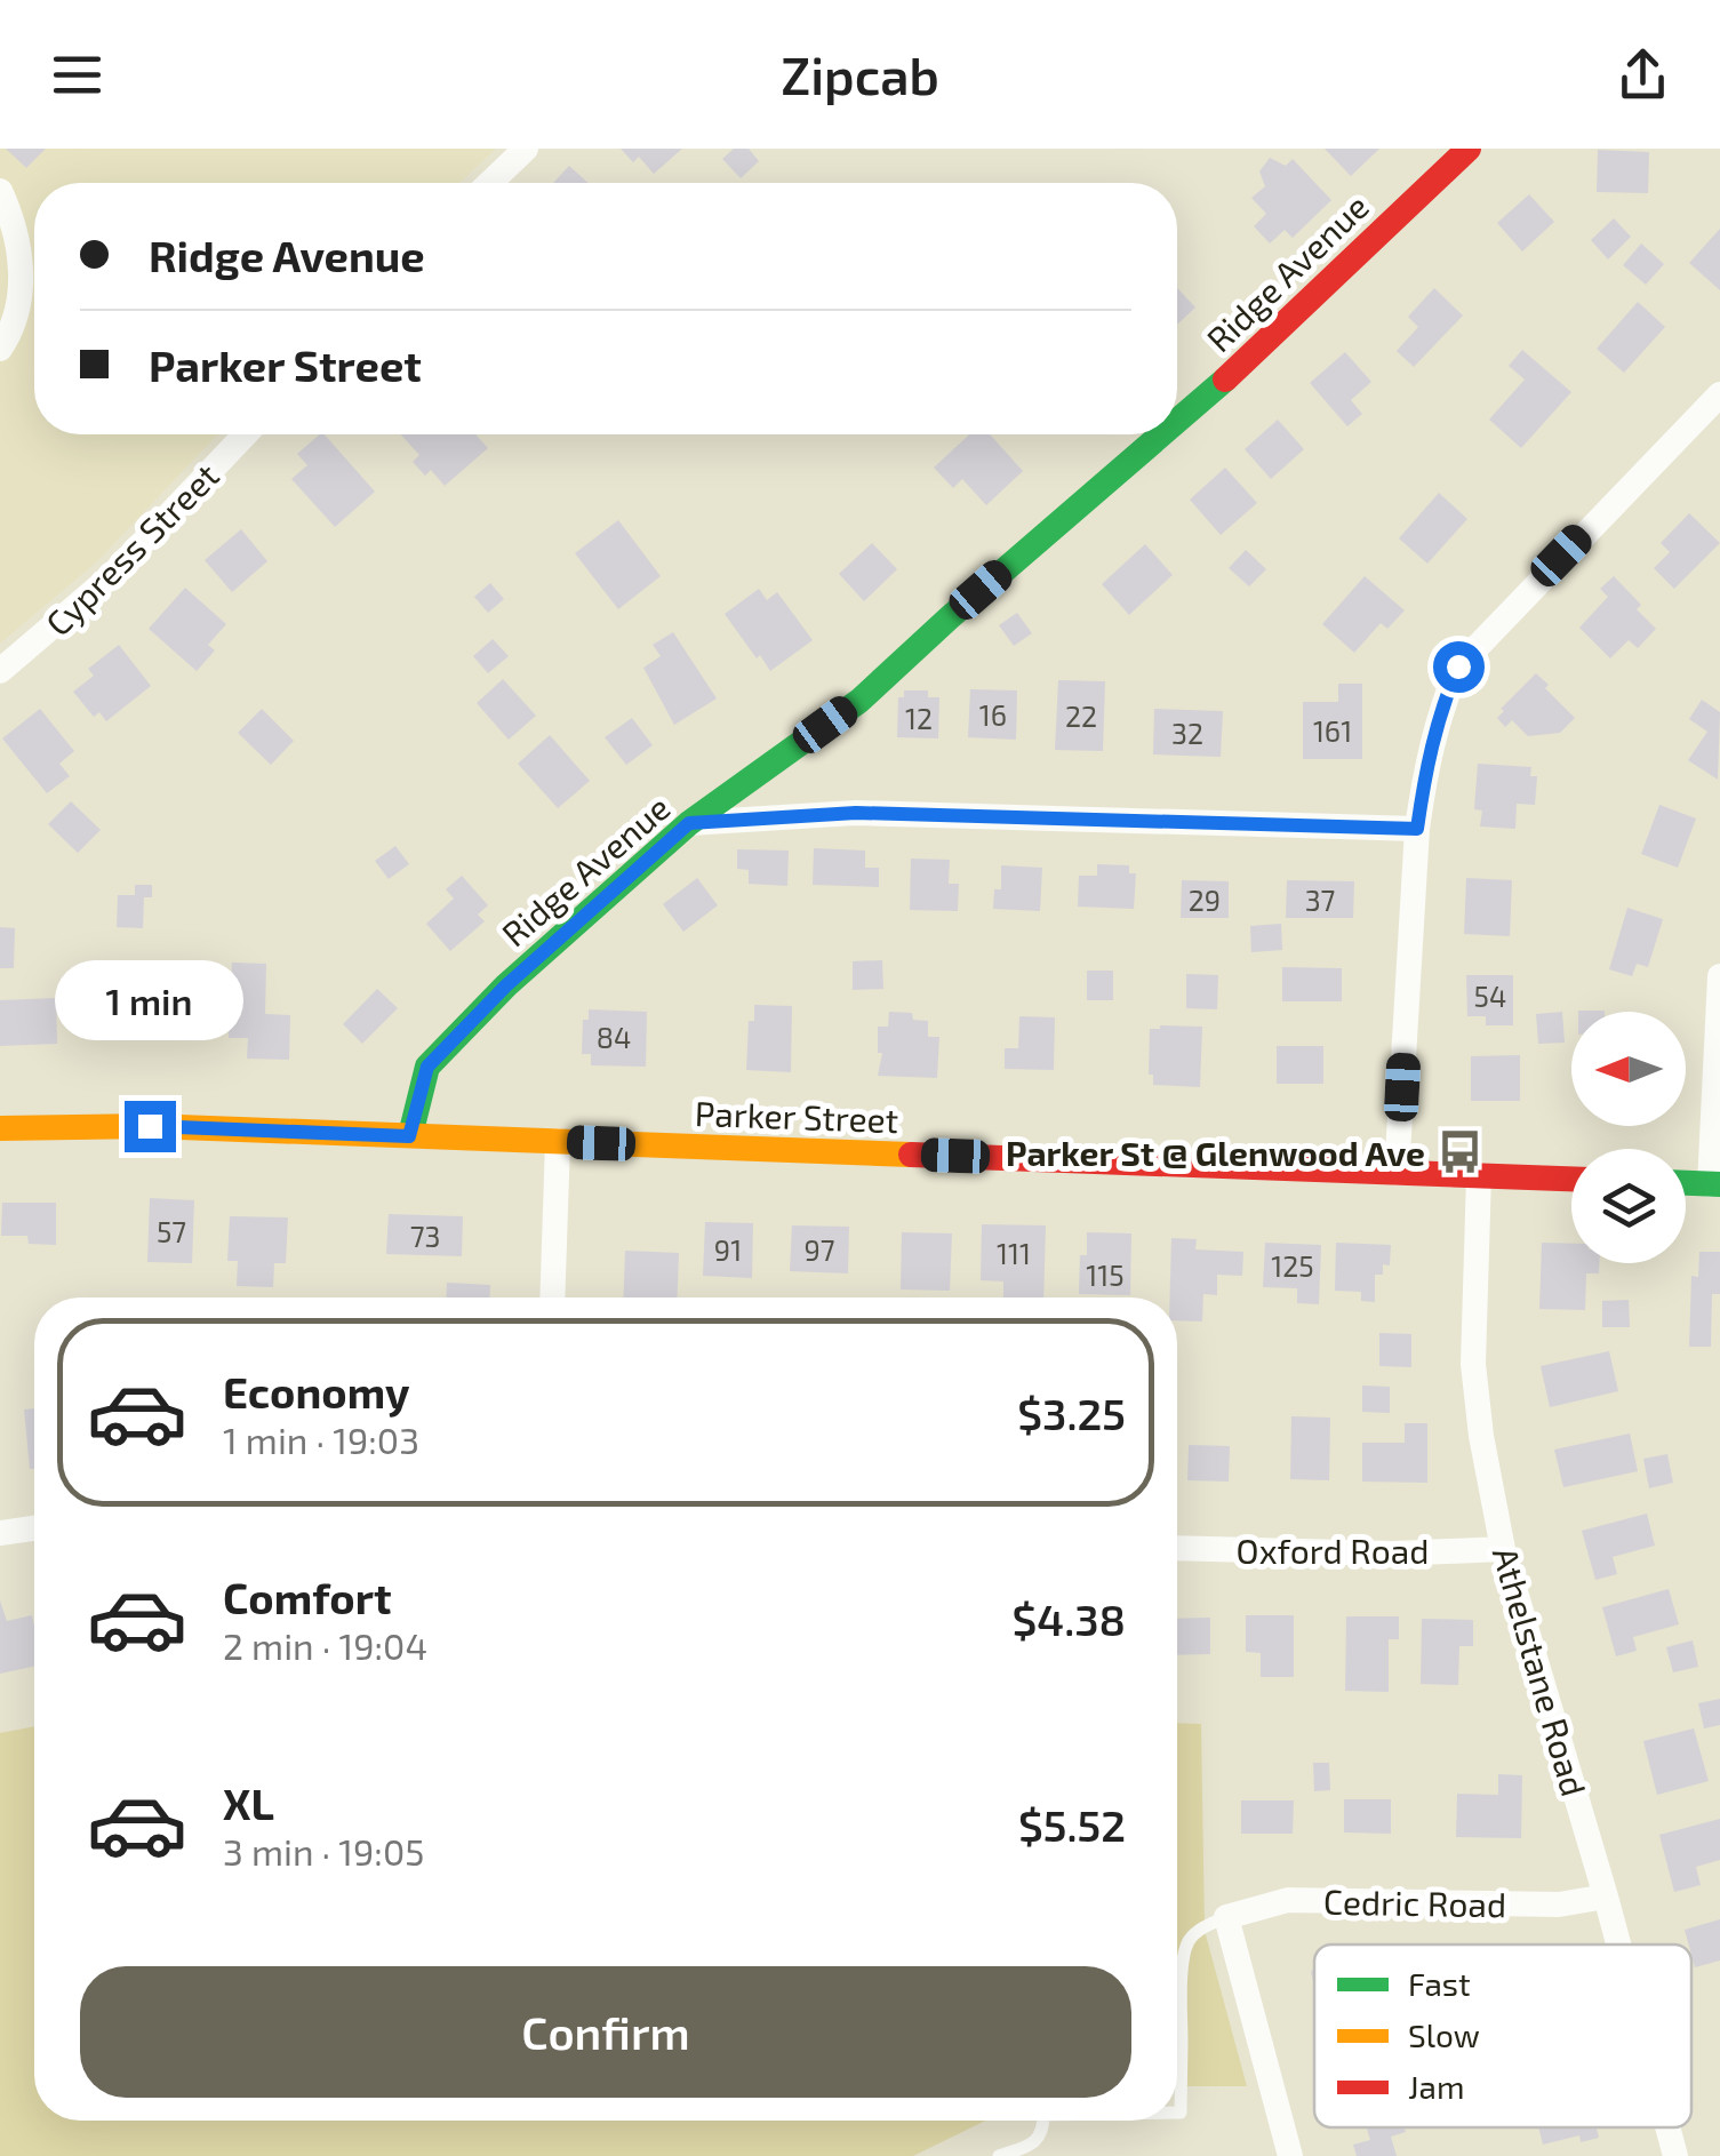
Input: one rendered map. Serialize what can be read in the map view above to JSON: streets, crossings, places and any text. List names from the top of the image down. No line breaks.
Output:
{"streets":{"main road":["Ridge Avenue","Parker Street"],"street":["Cypress Street","Oxford Road","Athelstane Road","Cedric Road"]},"crossings":[["Ridge Avenue","Parker Street"],["Parker Street","Athelstane Road"],["Oxford Road","Athelstane Road"],["Athelstane Road","Cedric Road"]],"places":{"bus stop":["Parker St @ Glenwood Ave"]},"house_numbers":["16","22","12","161","32","29","37","54","84","57","73","91","97","111","125","115"],"legend":["Fast","Slow","Jam"],"north":"left","page":{"header":"Zipcab","banner":["Ridge Avenue","Parker Street"],"bubble":"1 min","list":[{"name":"Economy","note":"1 min · 19:03","value":"$3.25"},{"name":"Comfort","note":"2 min · 19:04","value":"$4.38"},{"name":"XL","note":"3 min · 19:05","value":"$5.52"}],"buttons":"Confirm"}}
